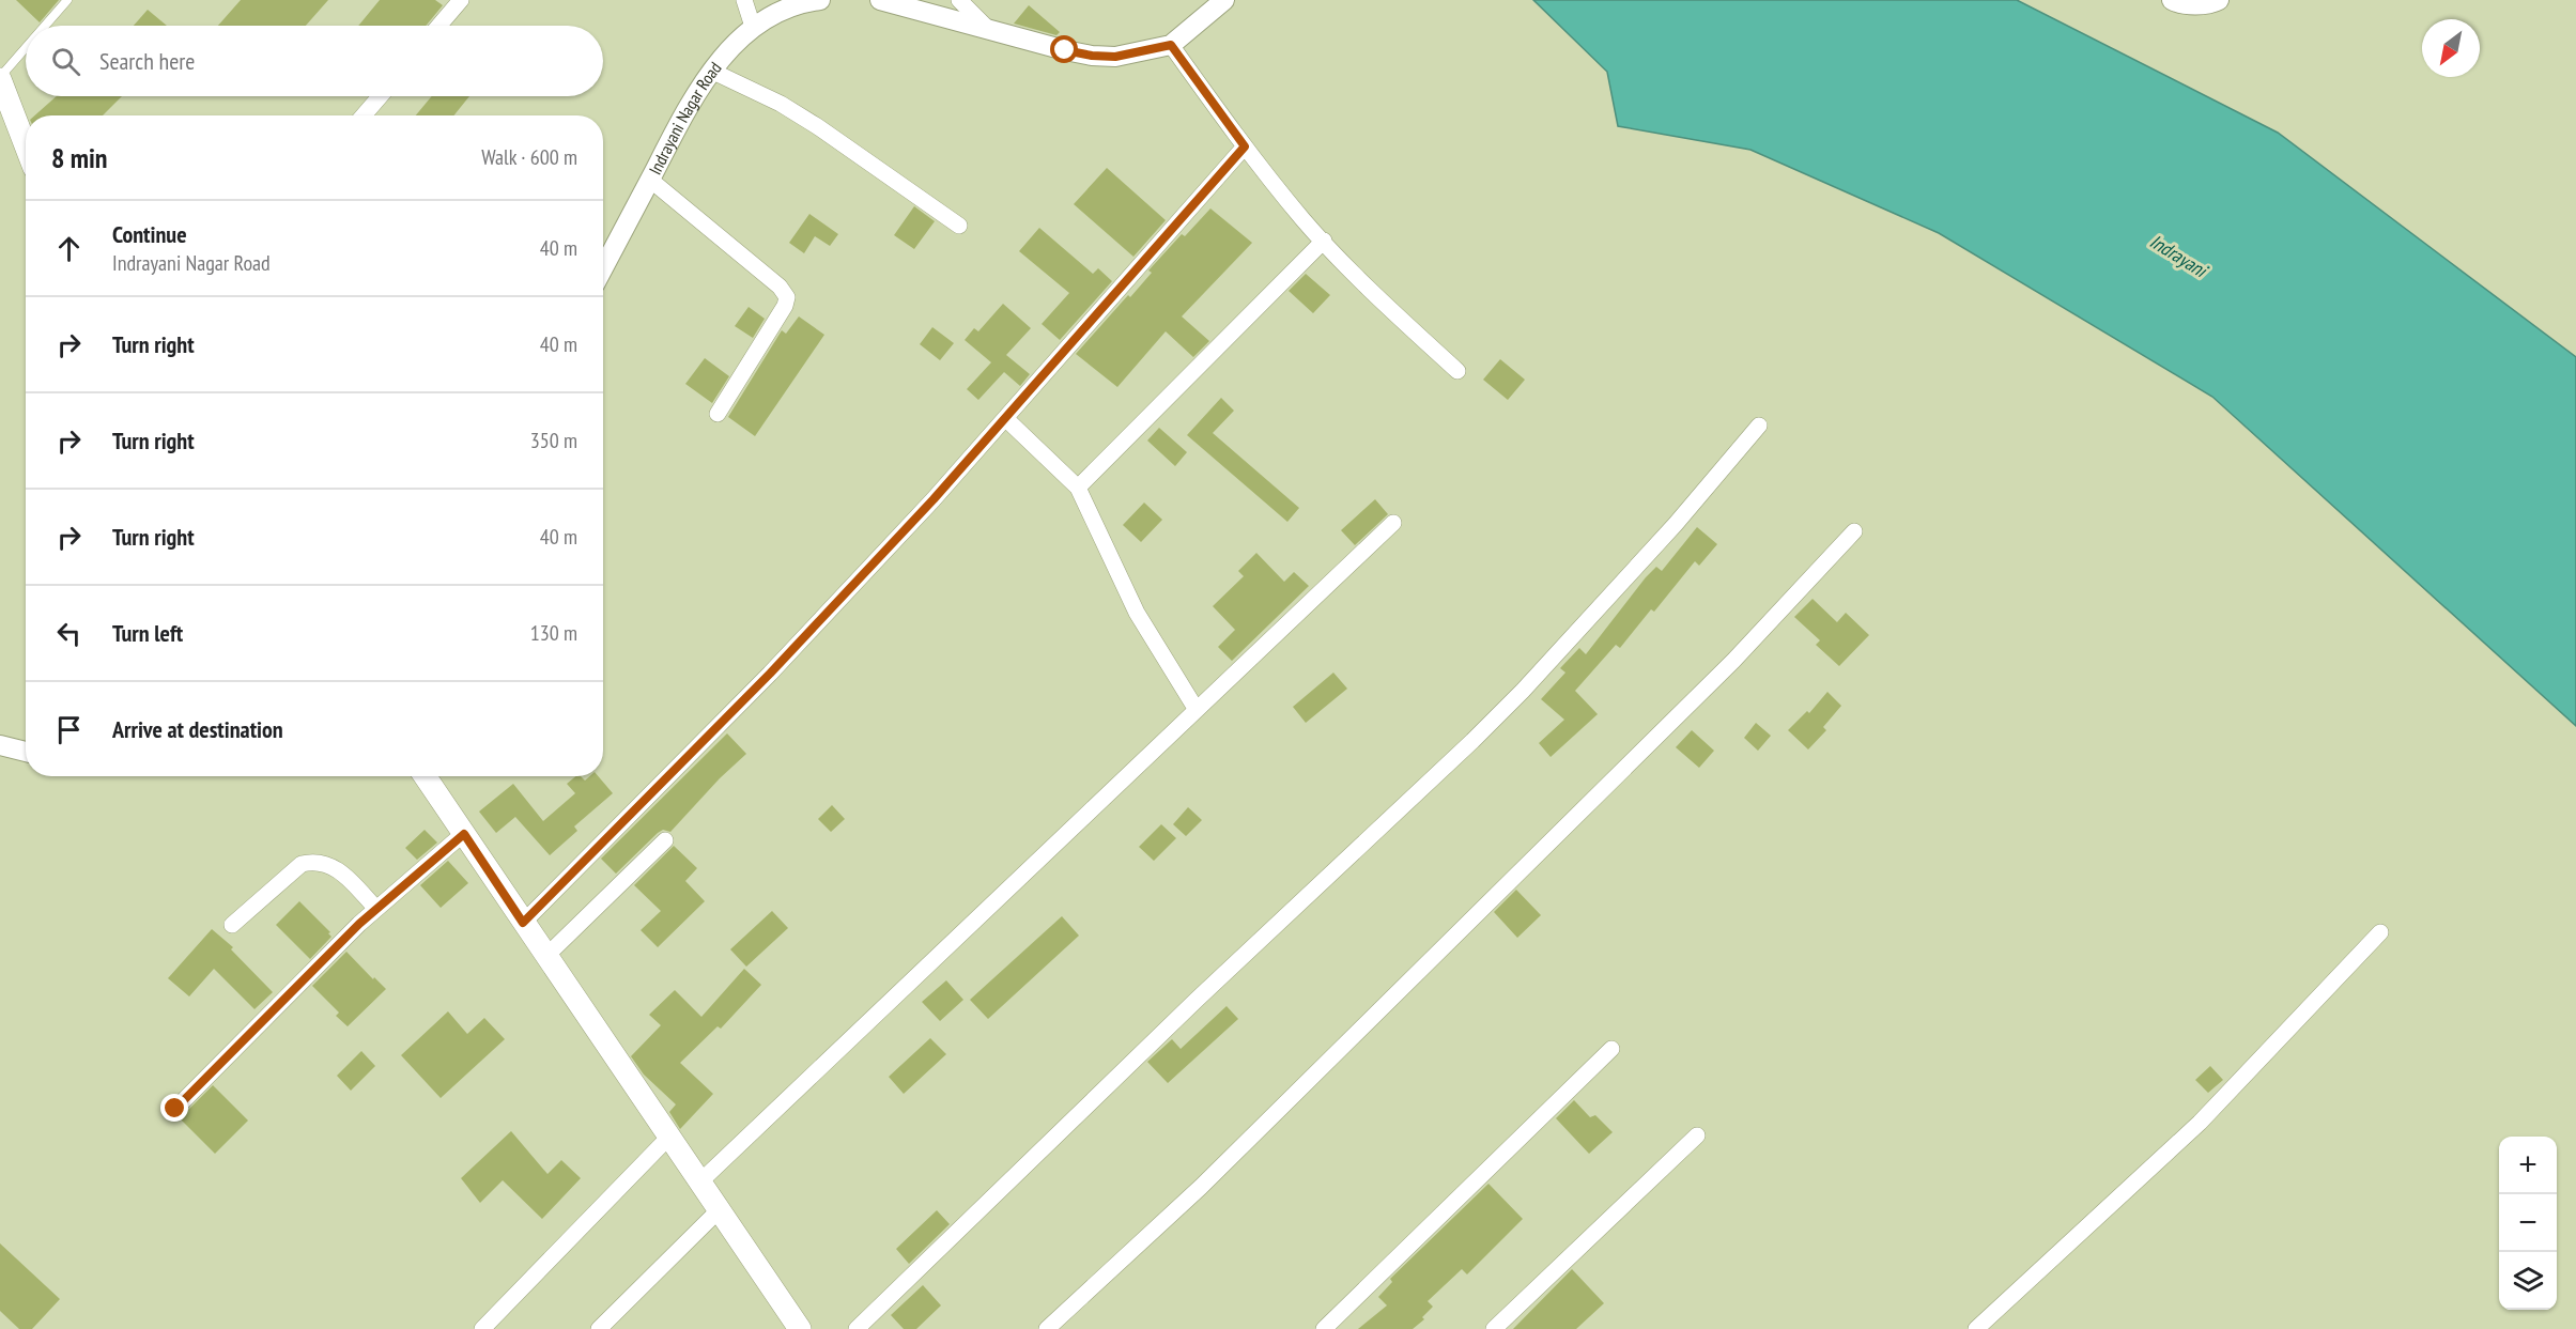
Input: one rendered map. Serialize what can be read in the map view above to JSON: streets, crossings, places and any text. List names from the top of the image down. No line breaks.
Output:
{"streets":{"street":["Indrayani Nagar Road"]},"water":["Indrayani"],"north":"bottom left","page":{"search":"Search here","heading":["8 min","Walk · 600 m"],"list":[["Continue","Indrayani Nagar Road","40 m"],["Turn right","40 m"],["Turn right","350 m"],["Turn right","40 m"],["Turn left","130 m"],"Arrive at destination"],"map_buttons":["+","−"]}}
